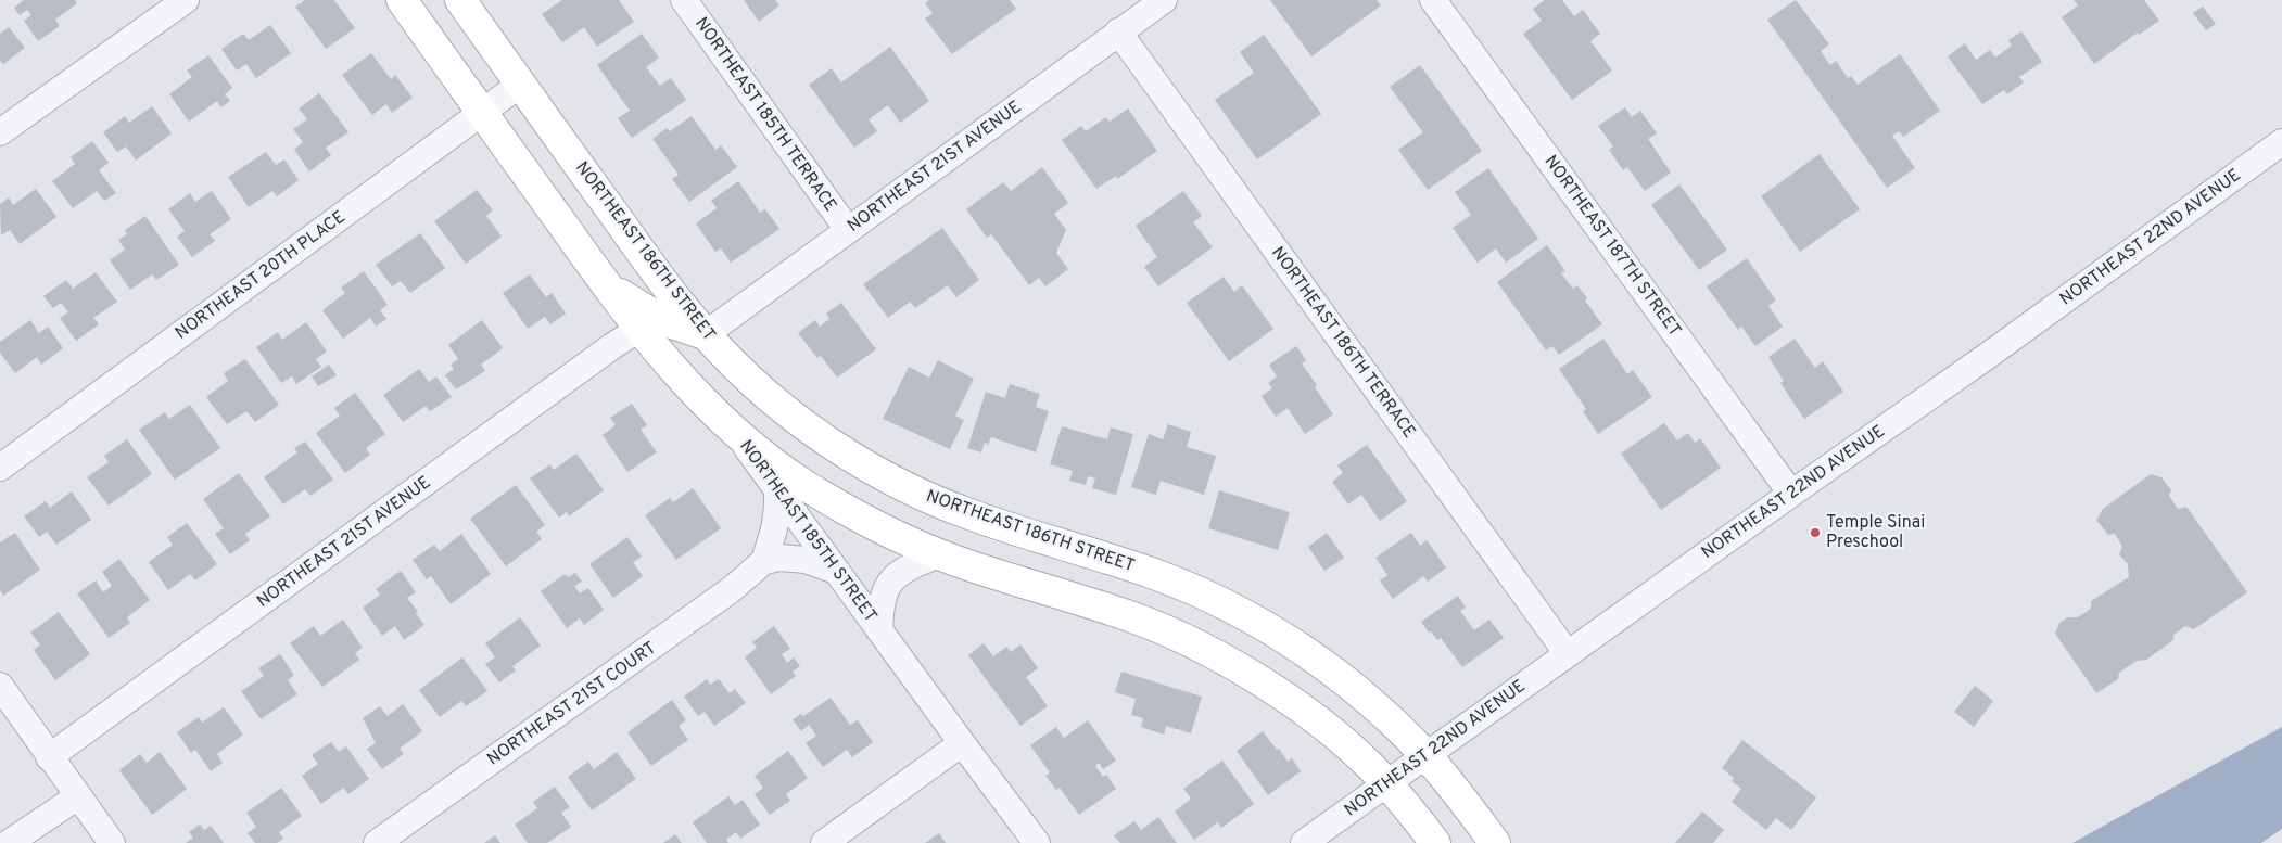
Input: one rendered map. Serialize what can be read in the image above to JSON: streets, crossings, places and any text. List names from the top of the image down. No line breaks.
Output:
{"streets":{"main road":["NORTHEAST 186TH STREET"],"street":["NORTHEAST 185TH TERRACE","NORTHEAST 21ST AVENUE","NORTHEAST 22ND AVENUE","NORTHEAST 187TH STREET","NORTHEAST 20TH PLACE","NORTHEAST 186TH TERRACE","NORTHEAST 185TH STREET","NORTHEAST 21ST COURT"]},"crossings":[["NORTHEAST 185TH TERRACE","NORTHEAST 21ST AVENUE"],["NORTHEAST 21ST AVENUE","NORTHEAST 186TH STREET"],["NORTHEAST 21ST AVENUE","NORTHEAST 186TH TERRACE"],["NORTHEAST 22ND AVENUE","NORTHEAST 187TH STREET"],["NORTHEAST 22ND AVENUE","NORTHEAST 186TH STREET"],["NORTHEAST 22ND AVENUE","NORTHEAST 186TH TERRACE"],["NORTHEAST 186TH STREET","NORTHEAST 20TH PLACE"],["NORTHEAST 185TH STREET","NORTHEAST 21ST COURT"]],"places":["Temple Sinai Preschool"]}
